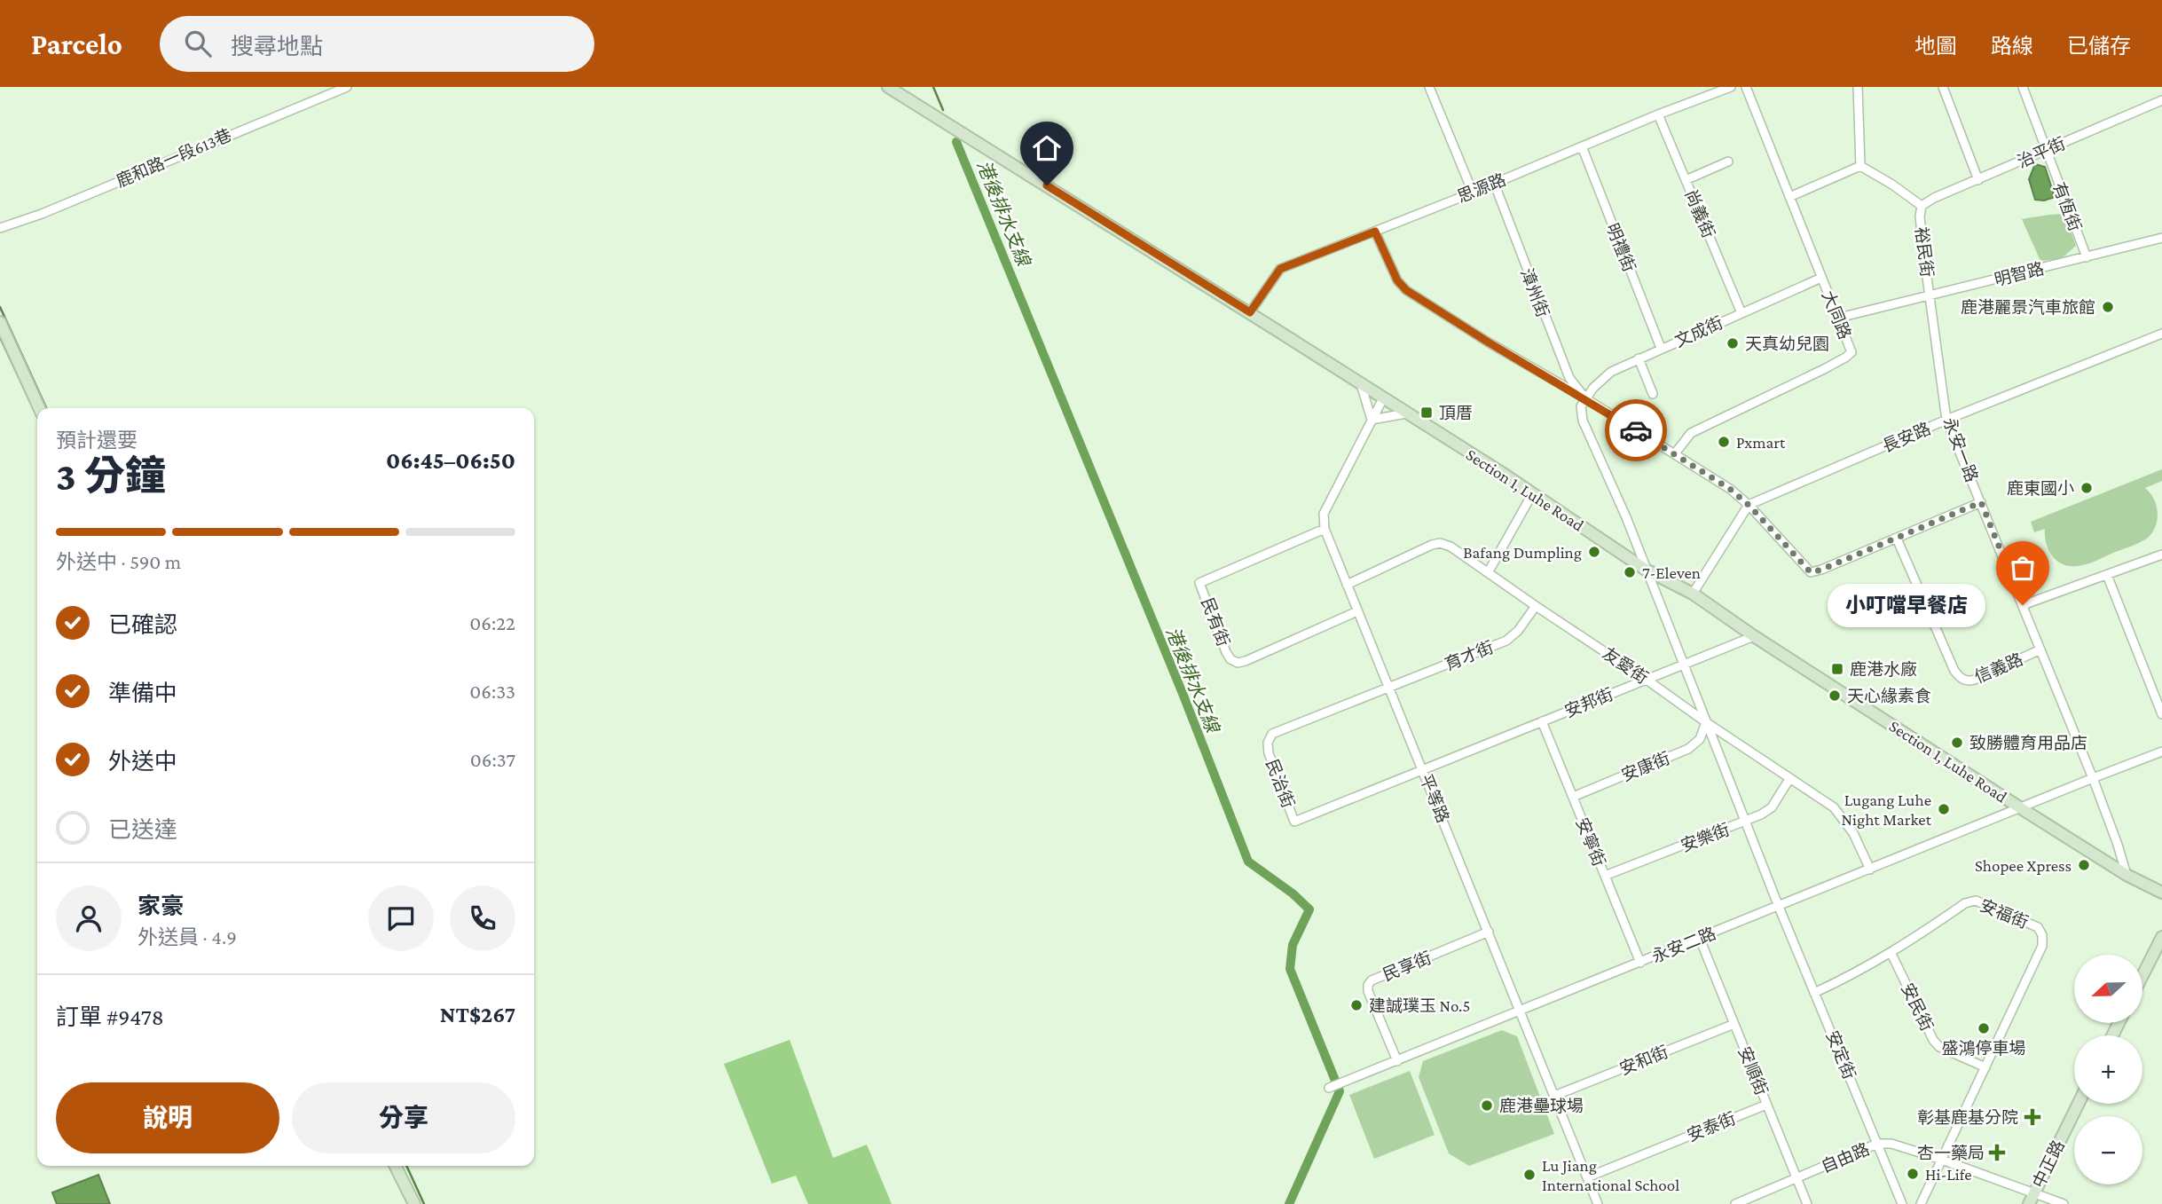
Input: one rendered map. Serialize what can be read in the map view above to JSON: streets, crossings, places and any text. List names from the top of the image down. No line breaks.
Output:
{"streets":{"main road":["Section 1, Luhe Road","中正路"],"street":["治平街","鹿和路一段613巷","思源路","有恆街","尚義街","明禮街","裕民街","明智路","漳州街","大同路","文成街","長安路","永安一路","民有街","育才街","友愛街","信義路","安邦街","安康街","民治街","平等路","安樂街","安寧街","安福街","永安二路","民享街","安民街","安定街","安和街","安順街","安泰街","自由路"]},"crossings":[["治平街","有恆街"],["治平街","裕民街"],["思源路","尚義街"],["思源路","明禮街"],["思源路","漳州街"],["思源路","Section 1, Luhe Road"],["有恆街","明智路"],["尚義街","文成街"],["明禮街","文成街"],["裕民街","明智路"],["裕民街","永安一路"],["明智路","大同路"],["明智路","永安一路"],["漳州街","文成街"],["漳州街","安定街"],["大同路","文成街"],["文成街","安定街"],["長安路","永安一路"],["永安一路","Section 1, Luhe Road"],["永安一路","信義路"],["永安一路","永安二路"],["Section 1, Luhe Road","安邦街"],["Section 1, Luhe Road","永安二路"],["Section 1, Luhe Road","安定街"],["民有街","平等路"],["育才街","友愛街"],["育才街","民治街"],["育才街","平等路"],["友愛街","安邦街"],["友愛街","安康街"],["友愛街","平等路"],["友愛街","安樂街"],["友愛街","永安二路"],["友愛街","安定街"],["安邦街","民治街"],["安邦街","平等路"],["安邦街","安寧街"],["安邦街","安定街"],["安康街","安寧街"],["安康街","安定街"],["民治街","平等路"],["平等路","永安二路"],["平等路","民享街"],["平等路","安和街"],["平等路","安泰街"],["安樂街","安寧街"],["安樂街","安定街"],["安寧街","永安二路"],["安福街","安民街"],["安福街","安定街"],["安福街","自由路"],["永安二路","民享街"],["永安二路","安定街"],["永安二路","安順街"],["安定街","自由路"],["安和街","安順街"],["安順街","安泰街"],["安順街","自由路"],["自由路","中正路"]],"water":["港後排水支線"],"places":{"other":["鹿港麗景汽車旅館","天真幼兒園","Pxmart","鹿東國小","Bafang Dumpling","7-Eleven","小叮噹早餐店","天心緣素食","致勝體育用品店","Lugang Luhe Night Market","Shopee Xpress","建誠璞玉 No.5","盛鴻停車場","鹿港壘球場","Hi-Life","Lu Jiang International School"],"transit":["頂厝","鹿港水廠"],"health":["彰基鹿基分院","杏一藥局"]},"north":"left","page":{"header":"Parcelo","search":"搜尋地點","nav":["地圖","路線","已儲存"],"heading":["3 分鐘","預計還要","06:45–06:50"],"panel":["家豪","外送員 · 4.9","訂單 #9478","NT$267"],"bar":"外送中 · 590 m","bubble":"小叮噹早餐店","list":[["已確認","06:22"],["準備中","06:33"],["外送中","06:37"],"已送達"],"map_buttons":["+","−"],"buttons":["說明","分享"]}}
